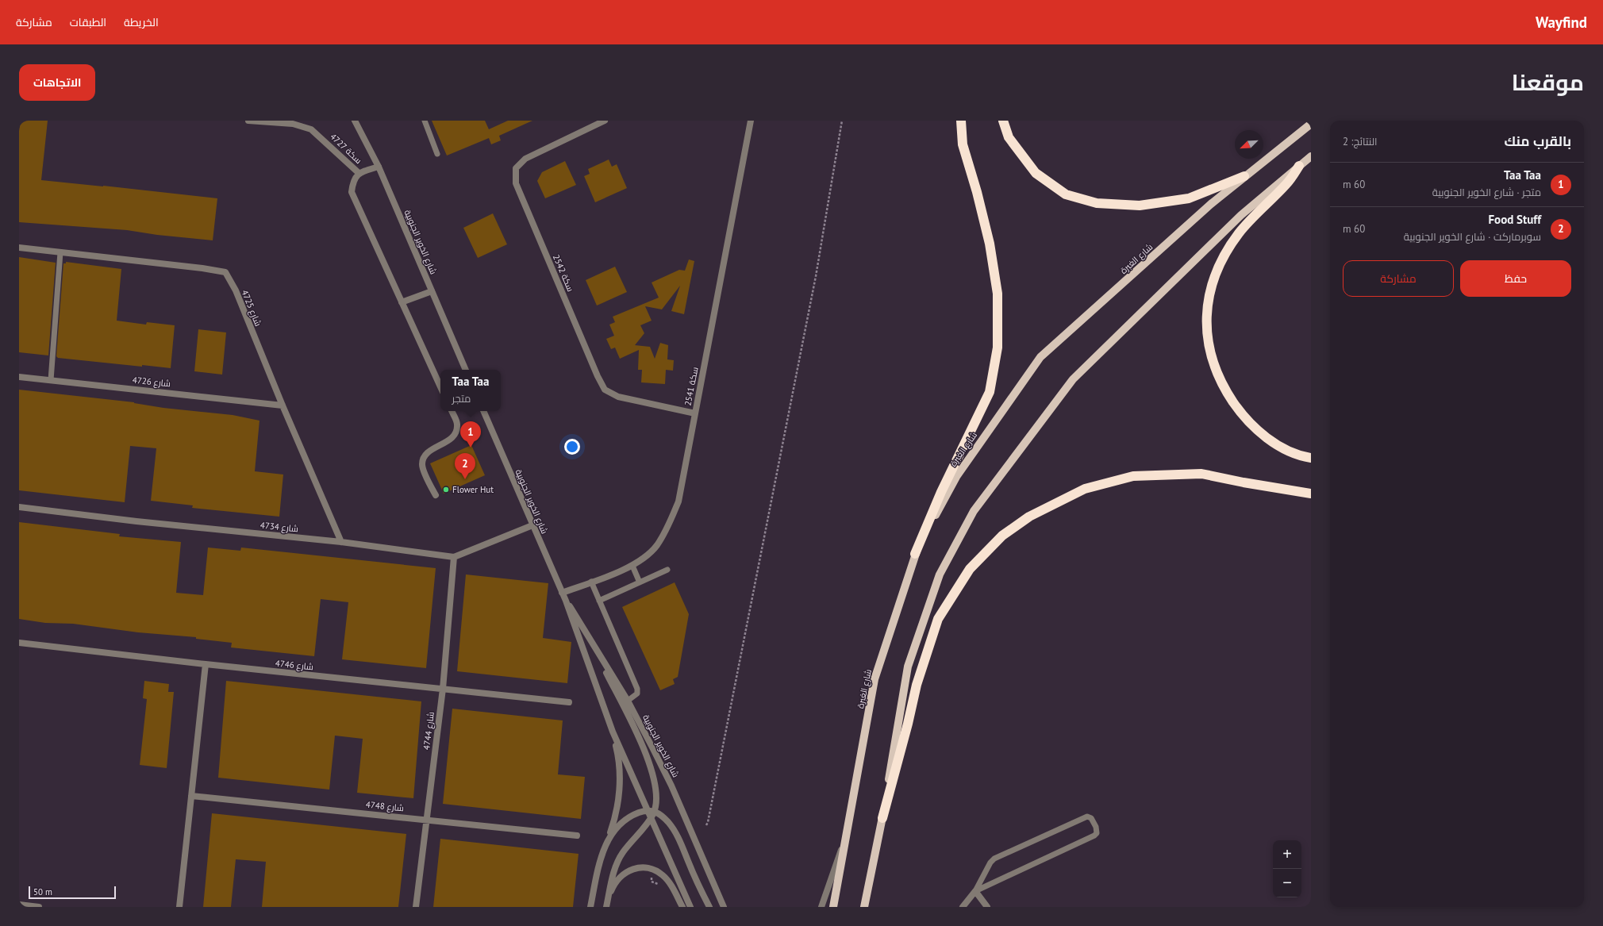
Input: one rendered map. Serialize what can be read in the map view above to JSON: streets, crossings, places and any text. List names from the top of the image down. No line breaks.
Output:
{"streets":{"main road":["شارع الغبرة"],"street":["سكة 4727","شارع الخوير الجنوبية","سكة 2542","4725 شارع","4726 شارع","سكة 2541","4734 شارع","4746 شارع","4744 شارع","4748 شارع"]},"crossings":[["شارع الخوير الجنوبية","سكة 2541"],["شارع الخوير الجنوبية","4734 شارع"],["سكة 2542","سكة 2541"],["4725 شارع","4726 شارع"],["4725 شارع","4734 شارع"],["4734 شارع","4744 شارع"],["4746 شارع","4744 شارع"],["4744 شارع","4748 شارع"]],"places":["Flower Hut"],"scale_bar":"50 m","north":"bottom left","page":{"header":"Wayfind","nav":["الخريطة","الطبقات","مشاركة"],"title":"موقعنا","buttons":["الاتجاهات",["حفظ","مشاركة"]],"heading":["بالقرب منك","النتائج: 2"],"list":[{"mark":"1","name":"Taa Taa","note":"متجر · شارع الخوير الجنوبية","value":"60 m"},{"mark":"2","name":"Food Stuff","note":"سوبرماركت · شارع الخوير الجنوبية","value":"60 m"}],"popup":["Taa Taa","متجر"],"pins":["1","2"],"map_buttons":["+","−"],"scale":"50 m"}}
